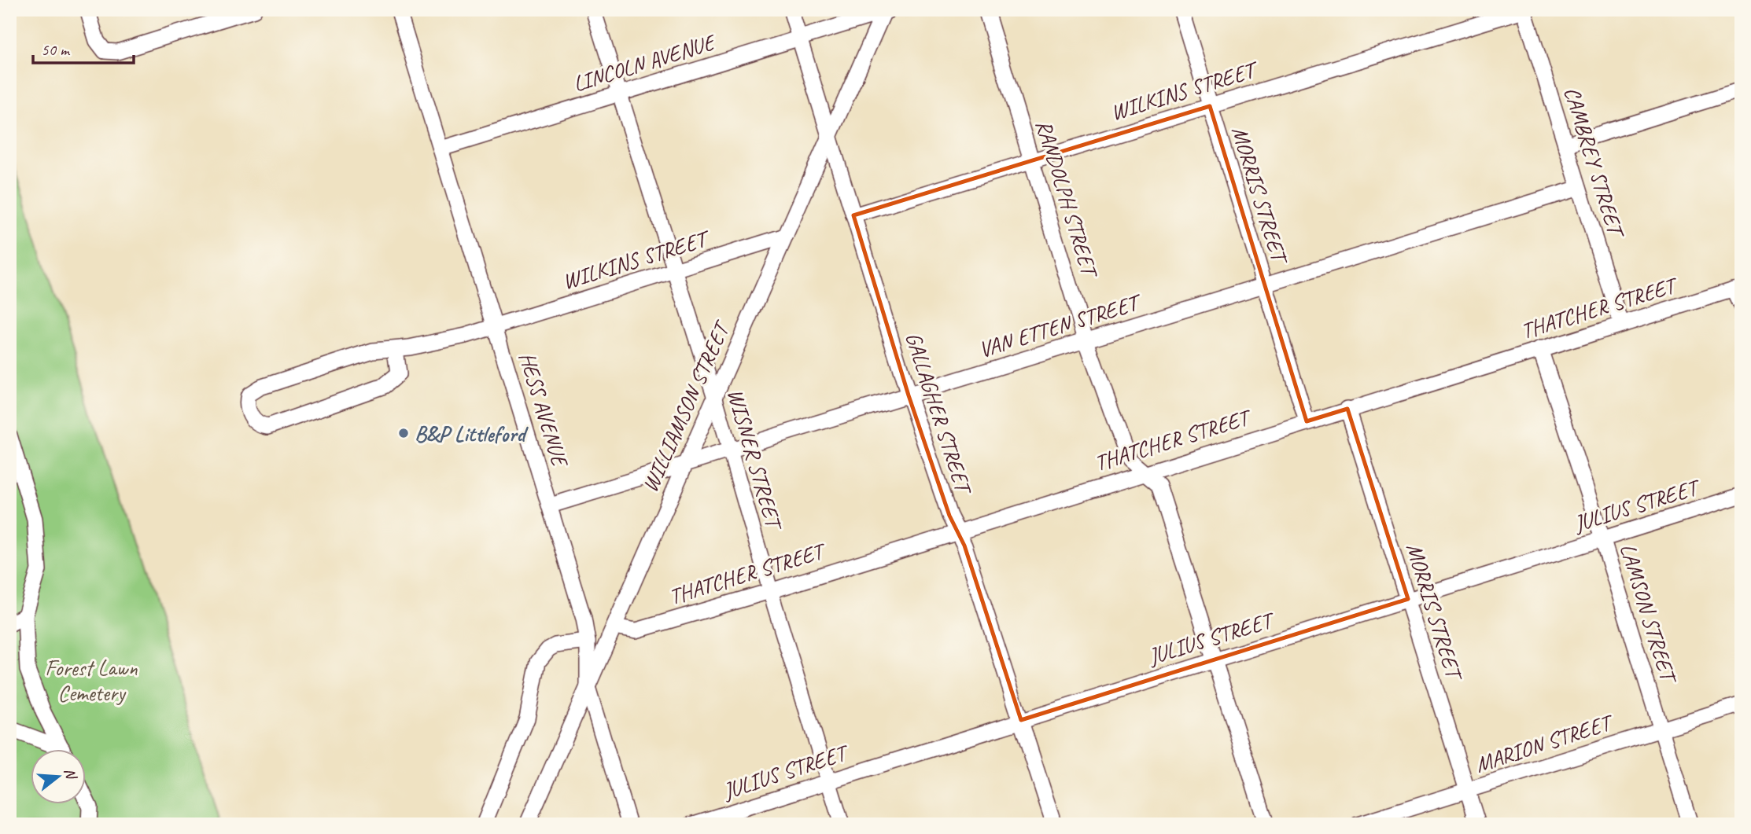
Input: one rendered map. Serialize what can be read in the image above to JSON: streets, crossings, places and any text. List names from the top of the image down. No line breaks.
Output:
{"streets":{"street":["LINCOLN AVENUE","WILKINS STREET","CAMBREY STREET","MORRIS STREET","RANDOLPH STREET","THATCHER STREET","VAN ETTEN STREET","WILLIAMSON STREET","HESS AVENUE","GALLAGHER STREET","WISNER STREET","JULIUS STREET","LAMSON STREET","MARION STREET"]},"crossings":[["LINCOLN AVENUE","WILLIAMSON STREET"],["LINCOLN AVENUE","HESS AVENUE"],["LINCOLN AVENUE","GALLAGHER STREET"],["LINCOLN AVENUE","WISNER STREET"],["WILKINS STREET","CAMBREY STREET"],["WILKINS STREET","MORRIS STREET"],["WILKINS STREET","RANDOLPH STREET"],["WILKINS STREET","WILLIAMSON STREET"],["WILKINS STREET","HESS AVENUE"],["WILKINS STREET","GALLAGHER STREET"],["WILKINS STREET","WISNER STREET"],["CAMBREY STREET","THATCHER STREET"],["CAMBREY STREET","VAN ETTEN STREET"],["MORRIS STREET","THATCHER STREET"],["MORRIS STREET","VAN ETTEN STREET"],["MORRIS STREET","JULIUS STREET"],["MORRIS STREET","MARION STREET"],["RANDOLPH STREET","THATCHER STREET"],["RANDOLPH STREET","VAN ETTEN STREET"],["RANDOLPH STREET","JULIUS STREET"],["THATCHER STREET","WILLIAMSON STREET"],["THATCHER STREET","GALLAGHER STREET"],["THATCHER STREET","WISNER STREET"],["THATCHER STREET","LAMSON STREET"],["VAN ETTEN STREET","WILLIAMSON STREET"],["VAN ETTEN STREET","HESS AVENUE"],["VAN ETTEN STREET","GALLAGHER STREET"],["VAN ETTEN STREET","WISNER STREET"],["WILLIAMSON STREET","HESS AVENUE"],["WILLIAMSON STREET","GALLAGHER STREET"],["WILLIAMSON STREET","WISNER STREET"],["GALLAGHER STREET","JULIUS STREET"],["WISNER STREET","JULIUS STREET"],["JULIUS STREET","LAMSON STREET"],["LAMSON STREET","MARION STREET"]],"parks":["Forest Lawn Cemetery"],"places":["B&P Littleford"],"scale_bar":"50 m","north":"right"}
